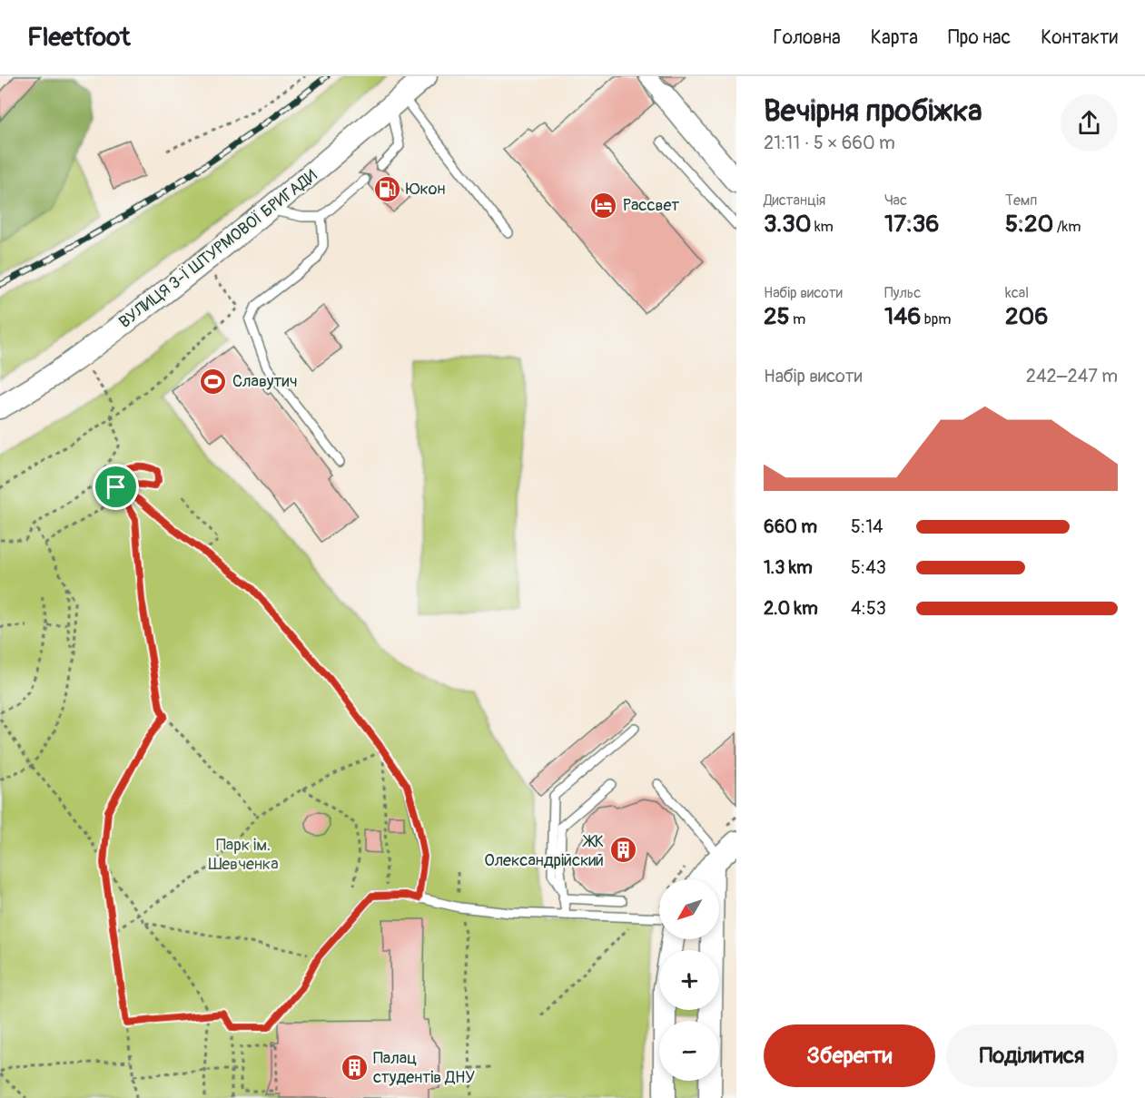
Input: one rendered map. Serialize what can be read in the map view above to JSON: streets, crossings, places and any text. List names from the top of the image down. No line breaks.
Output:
{"streets":{"street":["ВУЛИЦЯ 3-Ї ШТУРМОВОЇ БРИГАДИ"]},"parks":["Парк iм. Шевченка"],"places":{"fuel station":["Юкон"],"hotel":["Рассвет"],"sports":["Славутич"],"building":["ЖК Олександрійский","Палац студентів ДНУ"]},"north":"bottom left","page":{"header":"Fleetfoot","nav":["Головна","Карта","Про нас","Контакти"],"heading":["Вечірня пробіжка","21:11 · 5 × 660 m"],"stats":[["Дистанція","3.30 km"],["Час","17:36"],["Темп","5:20 /km"],["Набір висоти","25 m"],["Пульс","146 bpm"],["kcal","206"]],"chart":["Набір висоти","242–247 m"],"list":[{"name":"660 m","note":"5:14"},{"name":"1.3 km","note":"5:43"},{"name":"2.0 km","note":"4:53"}],"map_buttons":["+","−"],"buttons":["Зберегти","Поділитися"]}}
